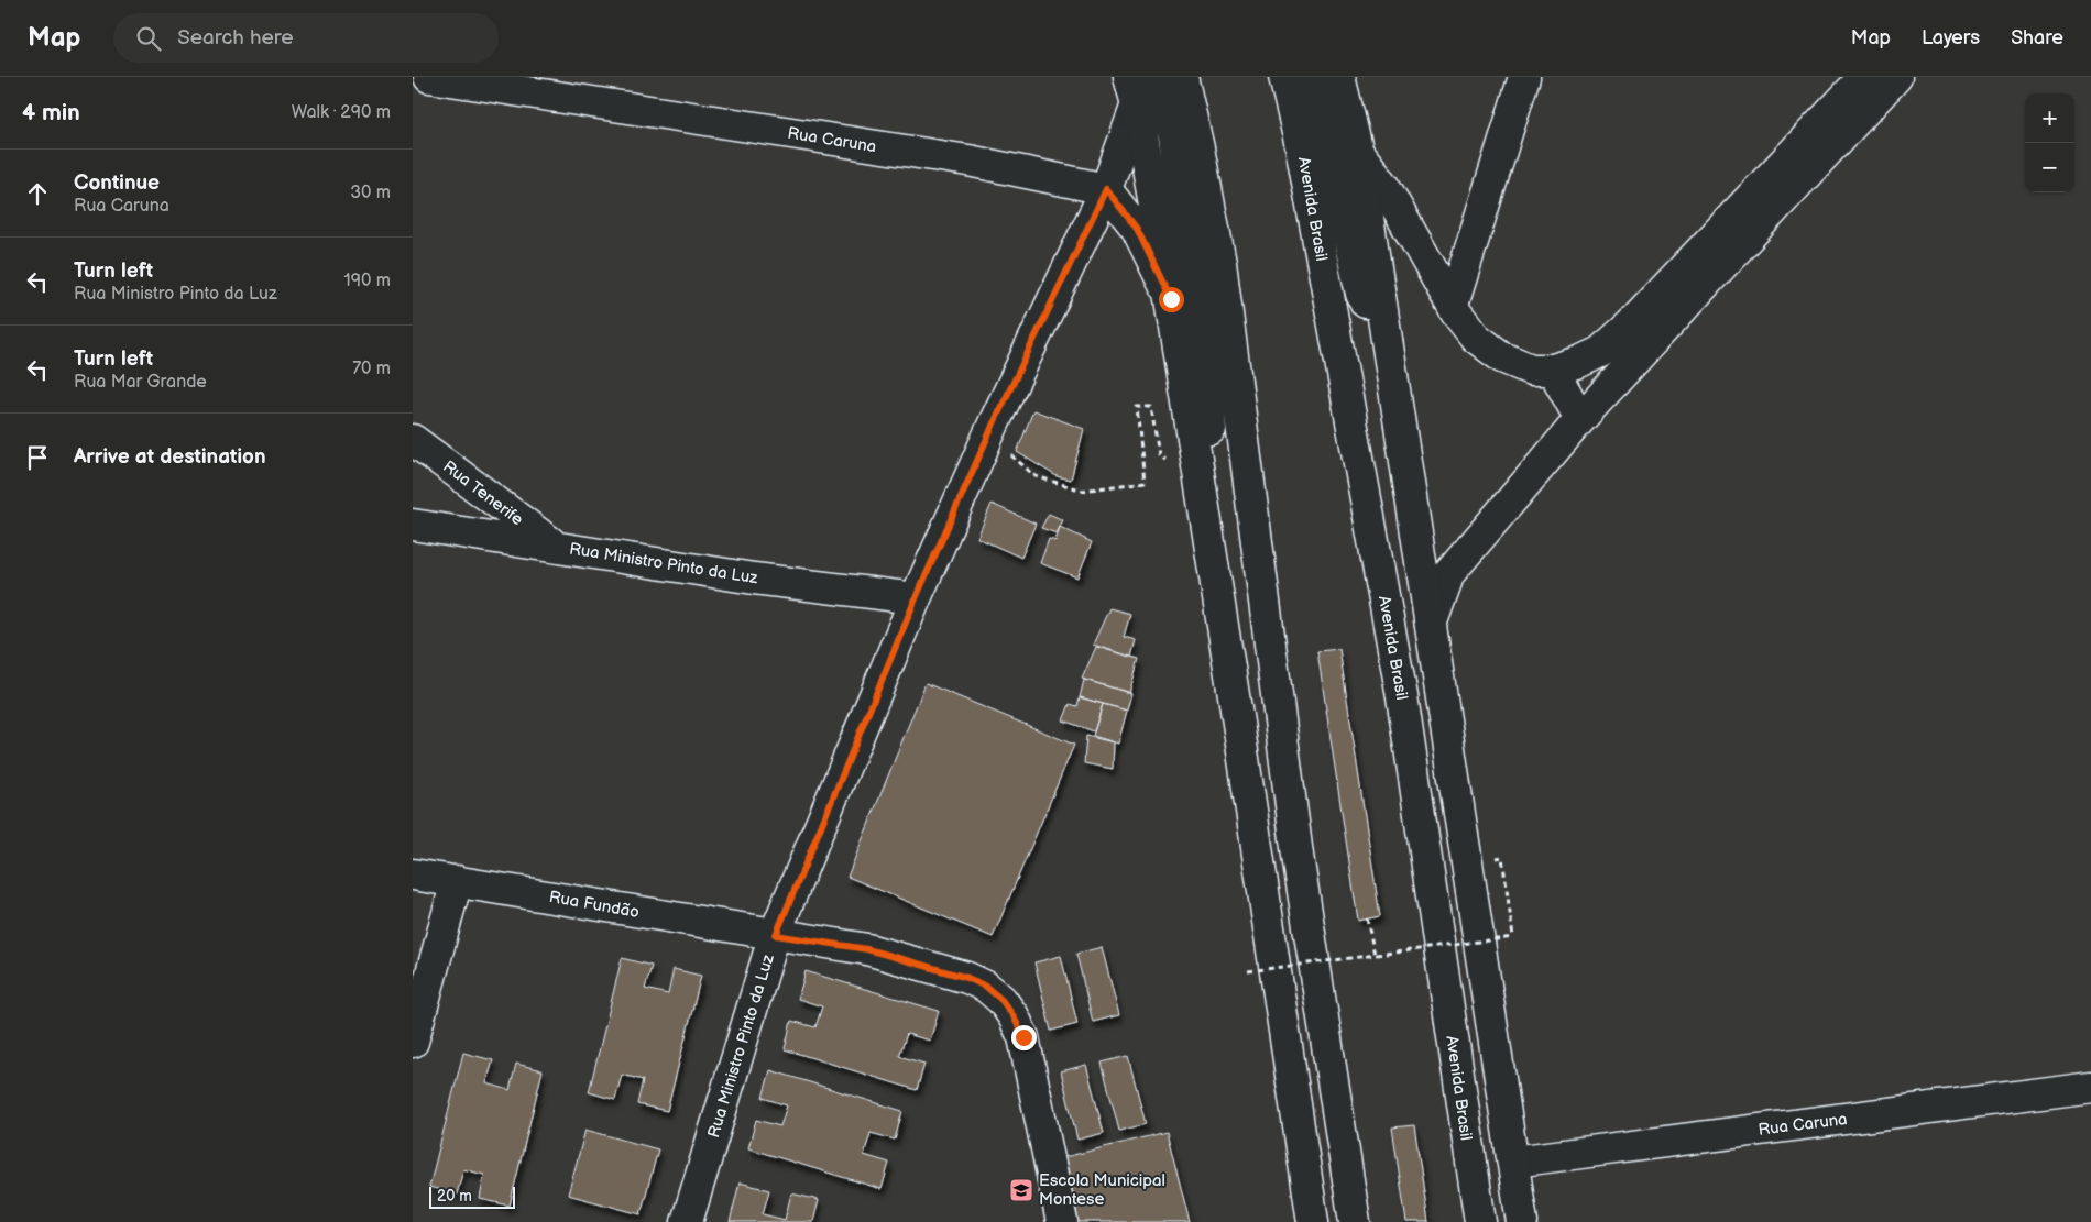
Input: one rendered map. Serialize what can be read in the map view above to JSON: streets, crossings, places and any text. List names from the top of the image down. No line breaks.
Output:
{"streets":{"main road":["Rua Caruna","Avenida Brasil","Rua Tenerife","Rua Ministro Pinto da Luz","Rua Fundão"]},"crossings":[["Rua Caruna","Rua Ministro Pinto da Luz"],["Rua Tenerife","Rua Ministro Pinto da Luz"],["Rua Ministro Pinto da Luz","Rua Fundão"]],"places":{"school or university":["Escola Municipal Montese"]},"scale_bar":"20 m","page":{"header":"Map","search":"Search here","nav":["Map","Layers","Share"],"heading":["4 min","Walk · 290 m"],"map_buttons":["+","−"],"list":[["Continue","Rua Caruna","30 m"],["Turn left","Rua Ministro Pinto da Luz","190 m"],["Turn left","Rua Mar Grande","70 m"],"Arrive at destination"],"scale":"20 m"}}
